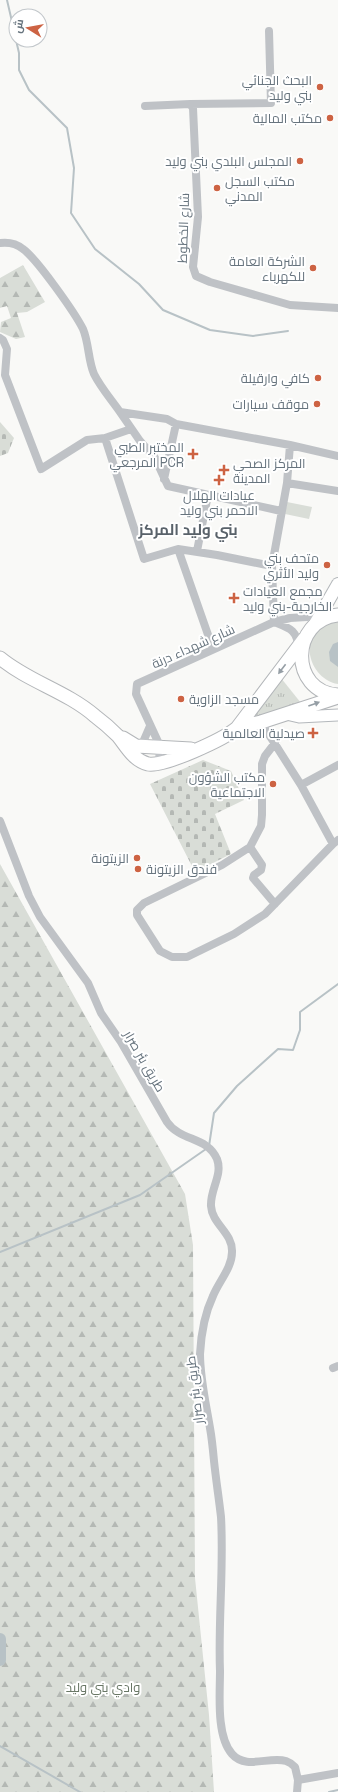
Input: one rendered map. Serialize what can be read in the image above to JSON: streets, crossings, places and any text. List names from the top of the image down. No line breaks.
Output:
{"streets":{"street":["شارع الخطوط","شارع شهداء درنة","طريق بئر صرار"]},"districts":["بني وليد المركز"],"parks":["وادي بني وليد"],"places":{"other":["البحث الجنائي بني وليد","مكتب المالية","المجلس البلدي بني وليد","مكتب السجل المدني","الشركة العامة للكهرباء","كافي وارقيلة","موقف سيارات","متحف بني وليد الأثري","مسجد الزاوية","مكتب الشؤون الاجتماعية","الزيتونة","فندق الزيتونة"],"health":["المختبر الطبي المرجعي PCR","المركز الصحي المدينة","عيادات الهلال الاحمر بني وليد","مجمع العيادات الخارجية-بني وليد","صيدلية العالمية"]},"north":"left"}
